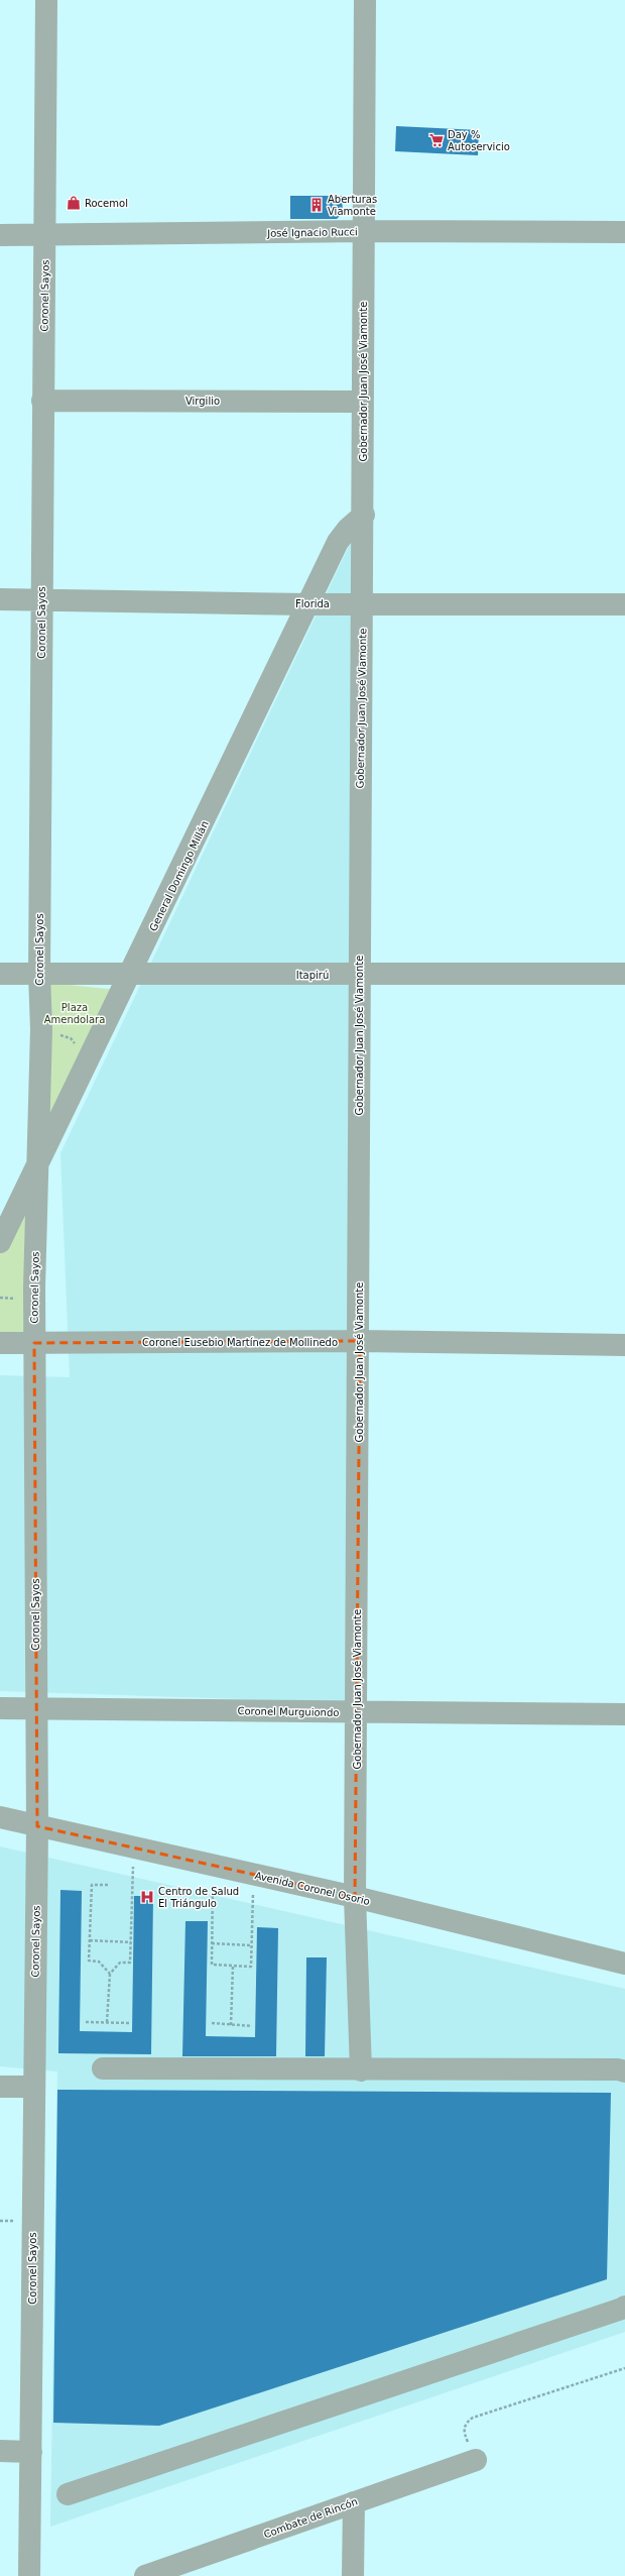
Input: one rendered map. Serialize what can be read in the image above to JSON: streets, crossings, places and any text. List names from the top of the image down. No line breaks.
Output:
{"streets":{"street":["José Ignacio Rucci","Coronel Sayos","Gobernador Juan José Viamonte","Virgilio","Florida","General Domingo Millán","Itapirú","Coronel Eusebio Martínez de Mollinedo","Coronel Murguiondo","Avenida Coronel Osorio","Combate de Rincón"]},"crossings":[["José Ignacio Rucci","Coronel Sayos"],["José Ignacio Rucci","Gobernador Juan José Viamonte"],["Coronel Sayos","Virgilio"],["Coronel Sayos","Florida"],["Coronel Sayos","General Domingo Millán"],["Coronel Sayos","Itapirú"],["Coronel Sayos","Coronel Eusebio Martínez de Mollinedo"],["Coronel Sayos","Coronel Murguiondo"],["Coronel Sayos","Avenida Coronel Osorio"],["Gobernador Juan José Viamonte","Virgilio"],["Gobernador Juan José Viamonte","Florida"],["Gobernador Juan José Viamonte","General Domingo Millán"],["Gobernador Juan José Viamonte","Itapirú"],["Gobernador Juan José Viamonte","Coronel Eusebio Martínez de Mollinedo"],["Gobernador Juan José Viamonte","Coronel Murguiondo"],["Gobernador Juan José Viamonte","Avenida Coronel Osorio"],["Florida","General Domingo Millán"],["General Domingo Millán","Itapirú"]],"parks":["Plaza Amendolara"],"places":{"supermarket":["Day % Autoservicio"],"shop":["Rocemol"],"building":["Aberturas Viamonte"],"hospital":["Centro de Salud El Triángulo"]}}
